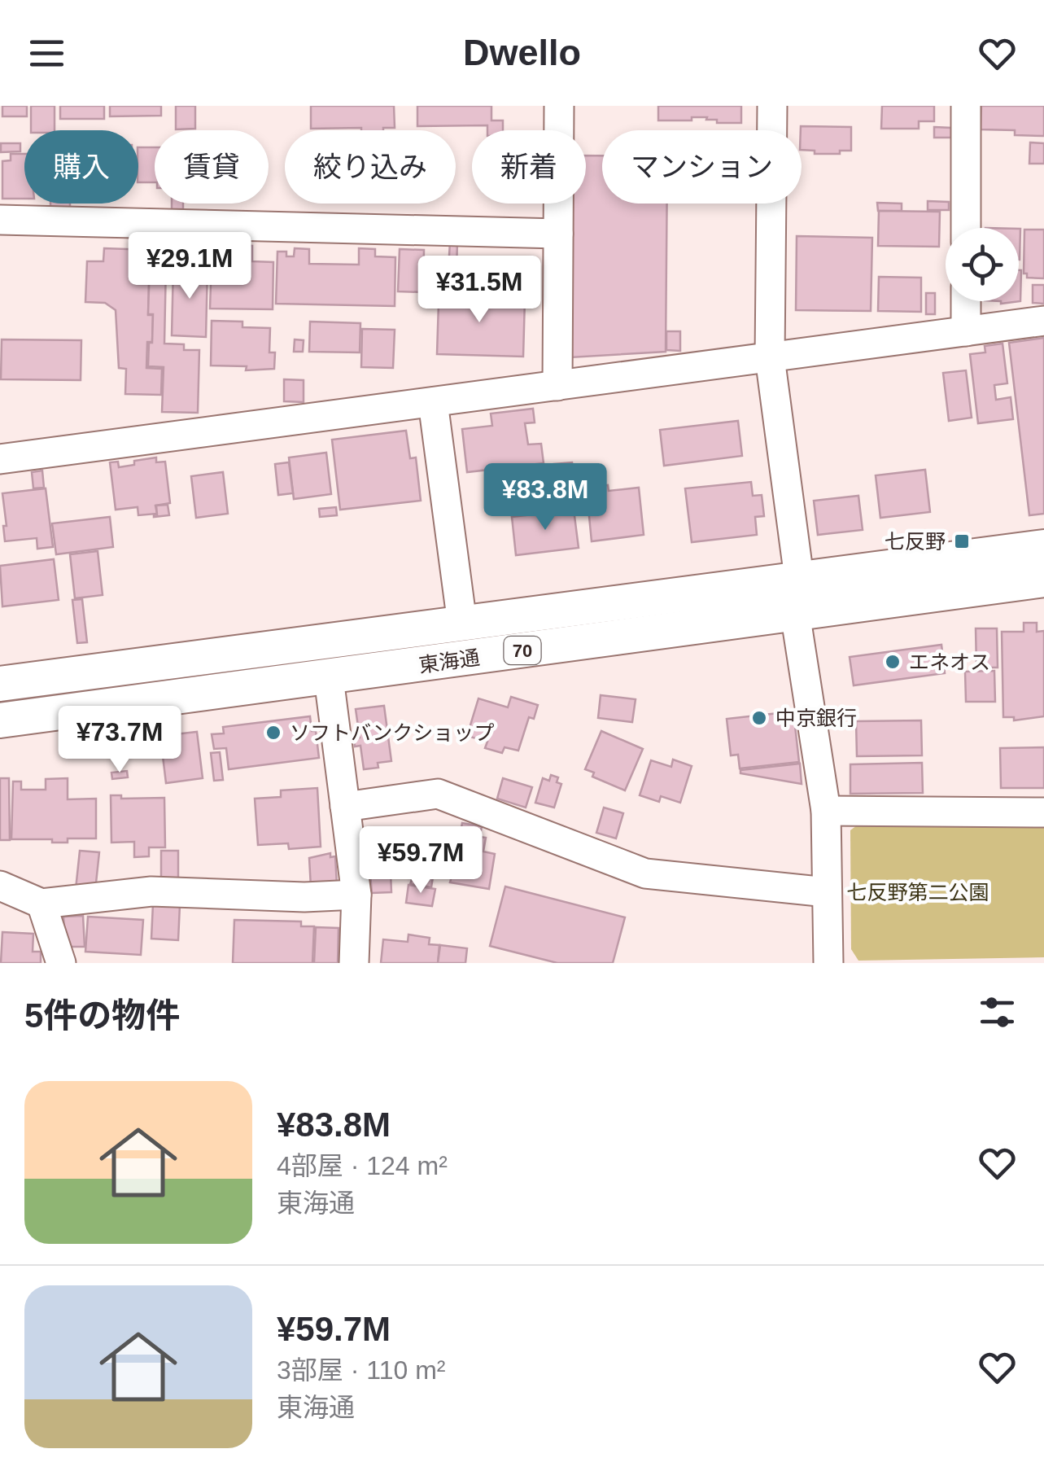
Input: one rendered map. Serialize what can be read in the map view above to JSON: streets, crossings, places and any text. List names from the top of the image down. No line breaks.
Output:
{"streets":{"main road":["70","東海通"]},"parks":["七反野第二公園"],"places":{"transit":["七反野"],"other":["エネオス","中京銀行","ソフトバンクショップ"]},"page":{"header":"Dwello","chip":["購入","賃貸","絞り込み","新着","マンション"],"price":["¥29.1M","¥31.5M","¥83.8M","¥73.7M","¥59.7M"],"heading":"5件の物件","list":[{"name":"¥83.8M","note":"4部屋 · 124 m² · 東海通"},{"name":"¥59.7M","note":"3部屋 · 110 m² · 東海通"}]}}
